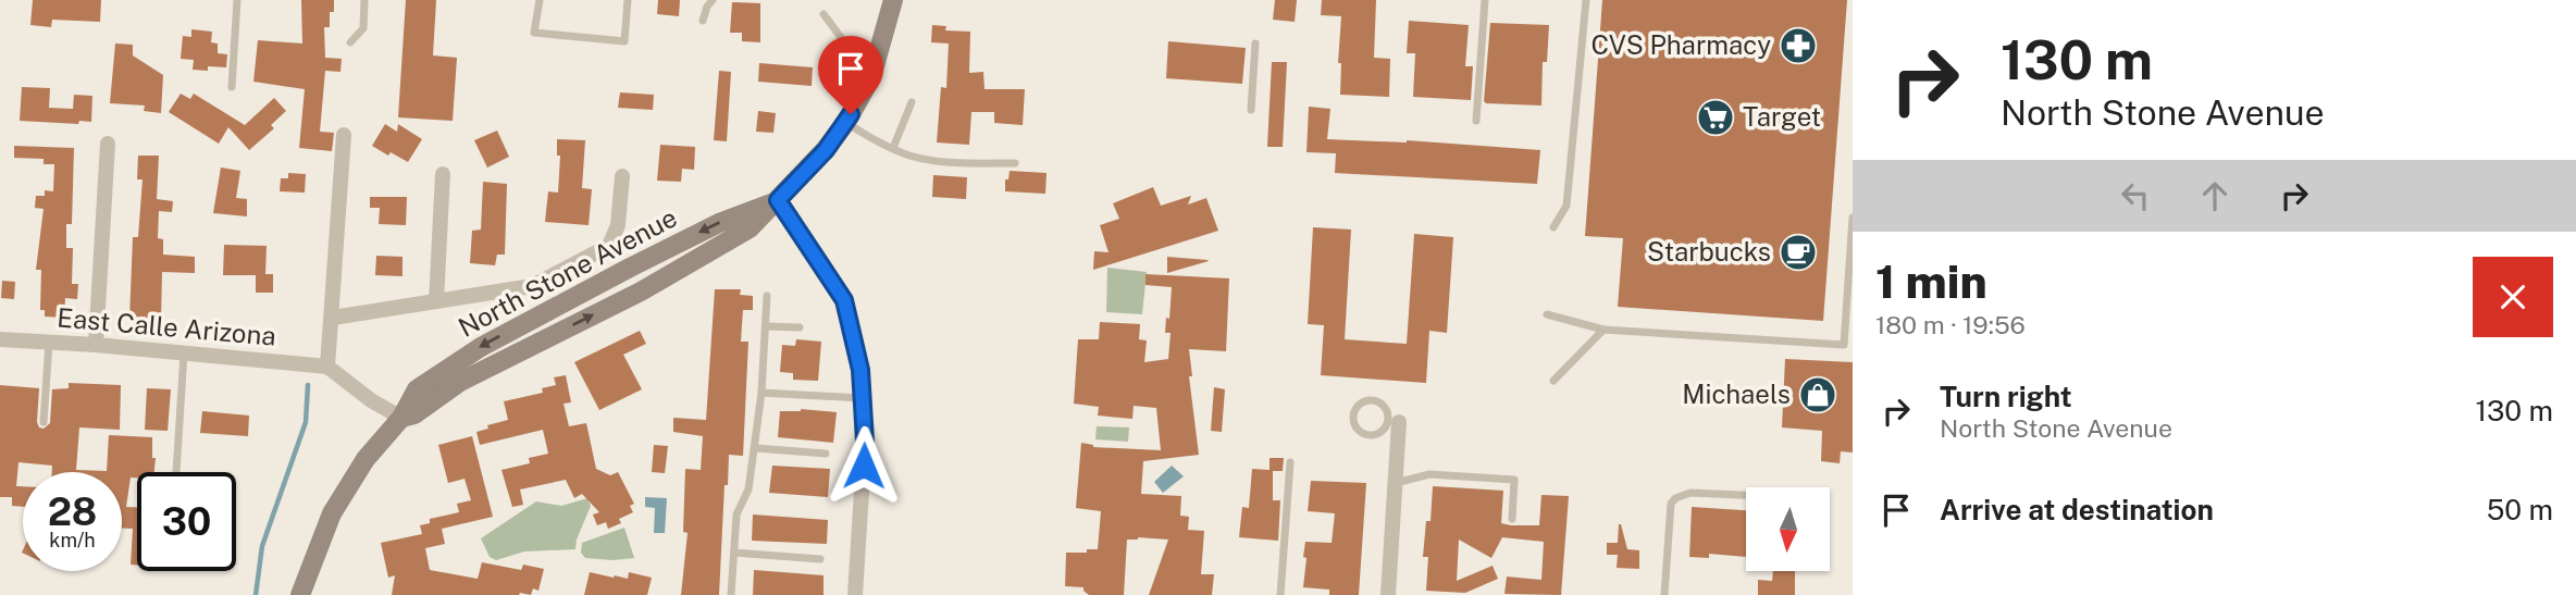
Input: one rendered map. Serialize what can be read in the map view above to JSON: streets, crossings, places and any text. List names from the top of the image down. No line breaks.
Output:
{"streets":{"main road":["North Stone Avenue"],"street":["East Calle Arizona"]},"places":{"pharmacy":["CVS Pharmacy"],"supermarket":["Target"],"cafe":["Starbucks"],"shop":["Michaels"]},"north":"bottom","page":{"turn":["130 m","North Stone Avenue"],"heading":["1 min","180 m · 19:56"],"list":[{"name":"Turn right","note":"North Stone Avenue","value":"130 m"},{"name":"Arrive at destination","value":"50 m"}],"speed":"28 km/h","limit":"30"}}
